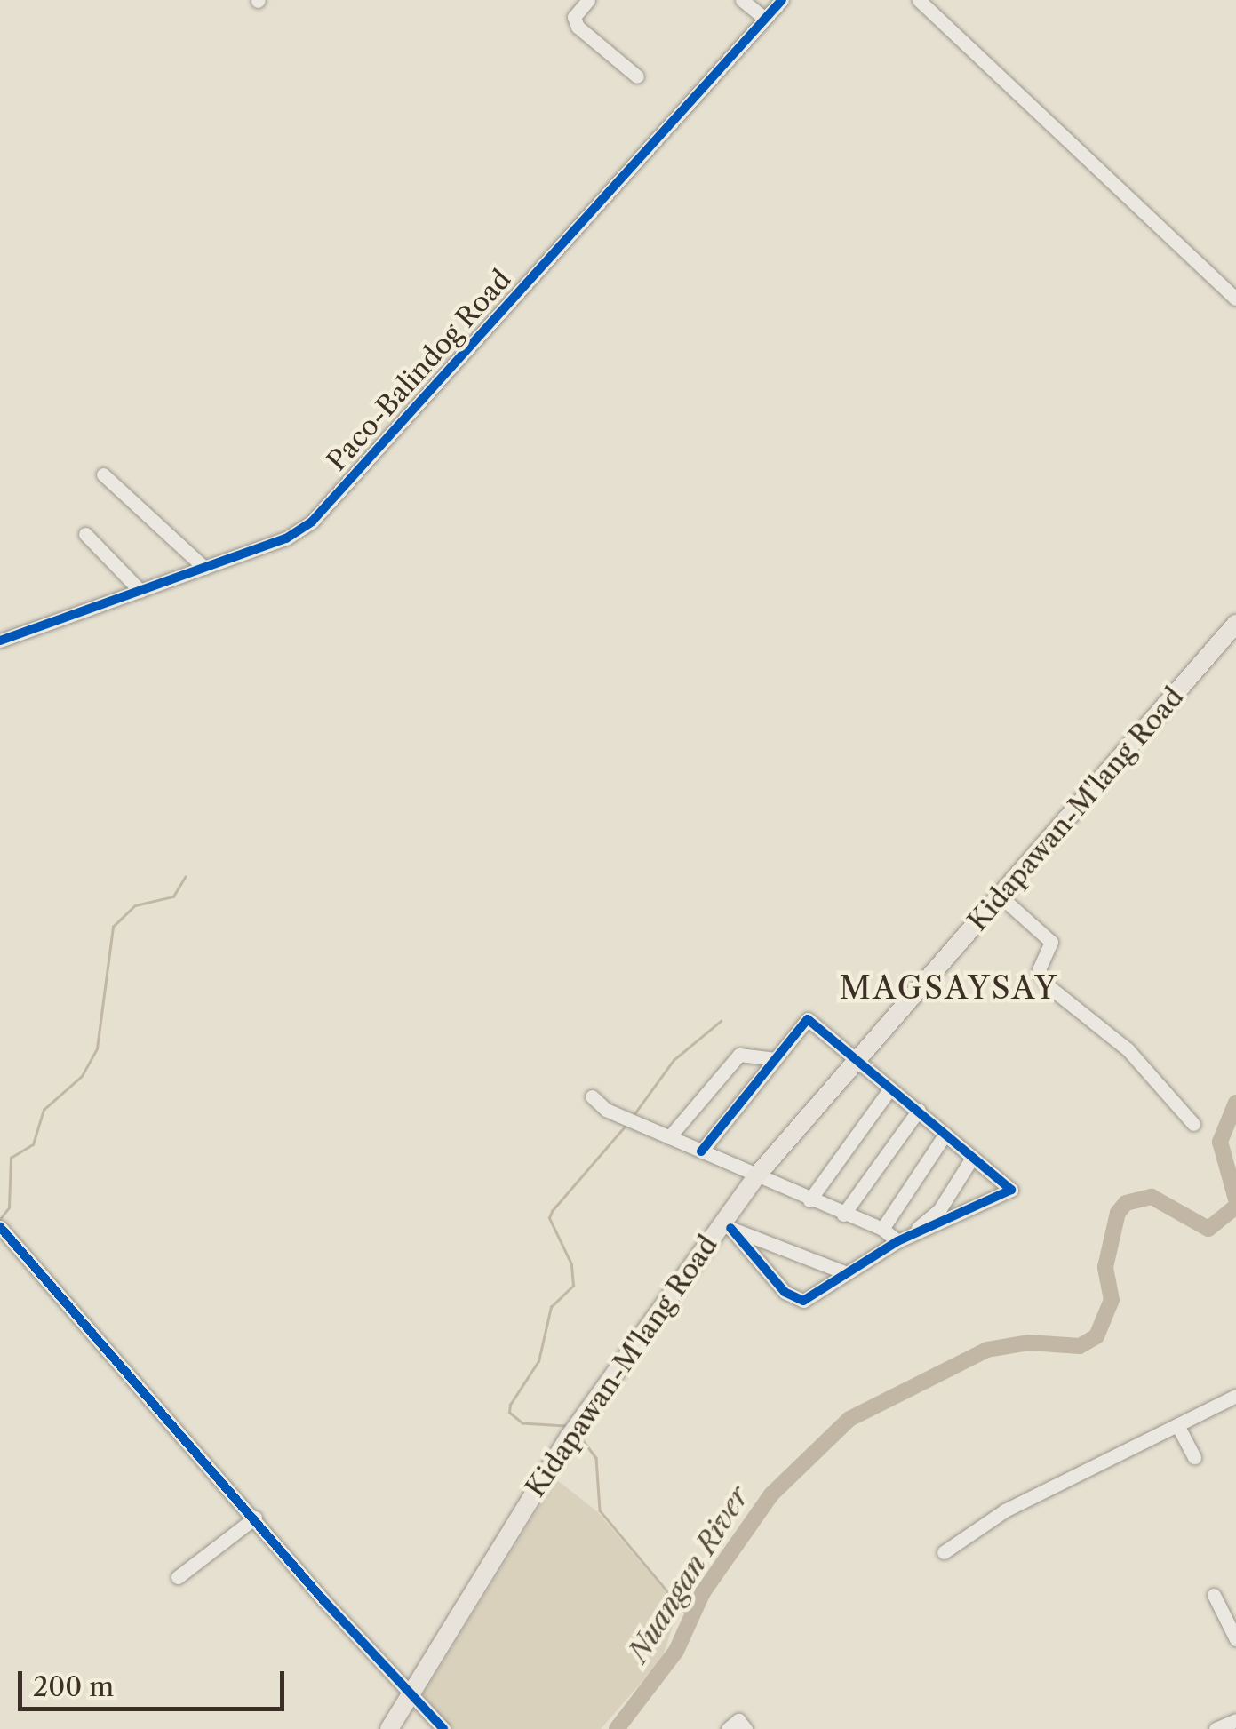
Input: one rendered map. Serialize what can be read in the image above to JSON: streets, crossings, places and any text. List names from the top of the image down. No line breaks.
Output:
{"streets":{"main road":["Kidapawan-M'lang Road"],"street":["Paco-Balindog Road"]},"districts":["MAGSAYSAY"],"water":["Nuangan River"],"scale_bar":"200 m"}
